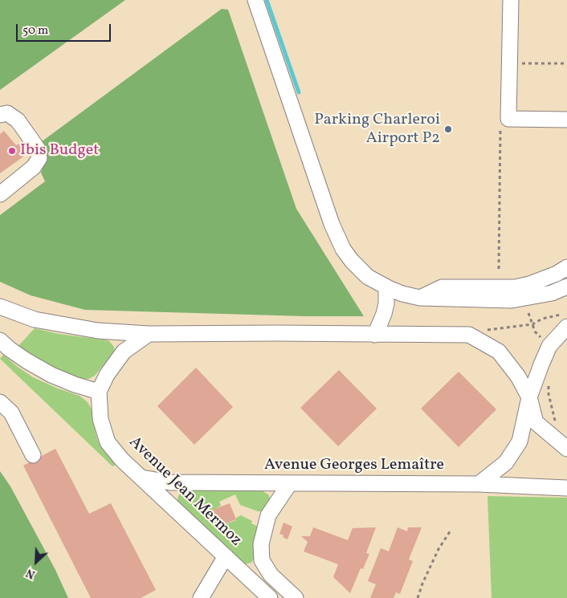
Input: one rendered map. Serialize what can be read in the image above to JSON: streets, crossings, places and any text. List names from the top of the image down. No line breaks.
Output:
{"streets":{"street":["Avenue Georges Lemaître","Avenue Jean Mermoz"]},"crossings":[["Avenue Georges Lemaître","Avenue Jean Mermoz"]],"places":["Parking Charleroi Airport P2","Ibis Budget"],"scale_bar":"50 m","north":"bottom left"}
